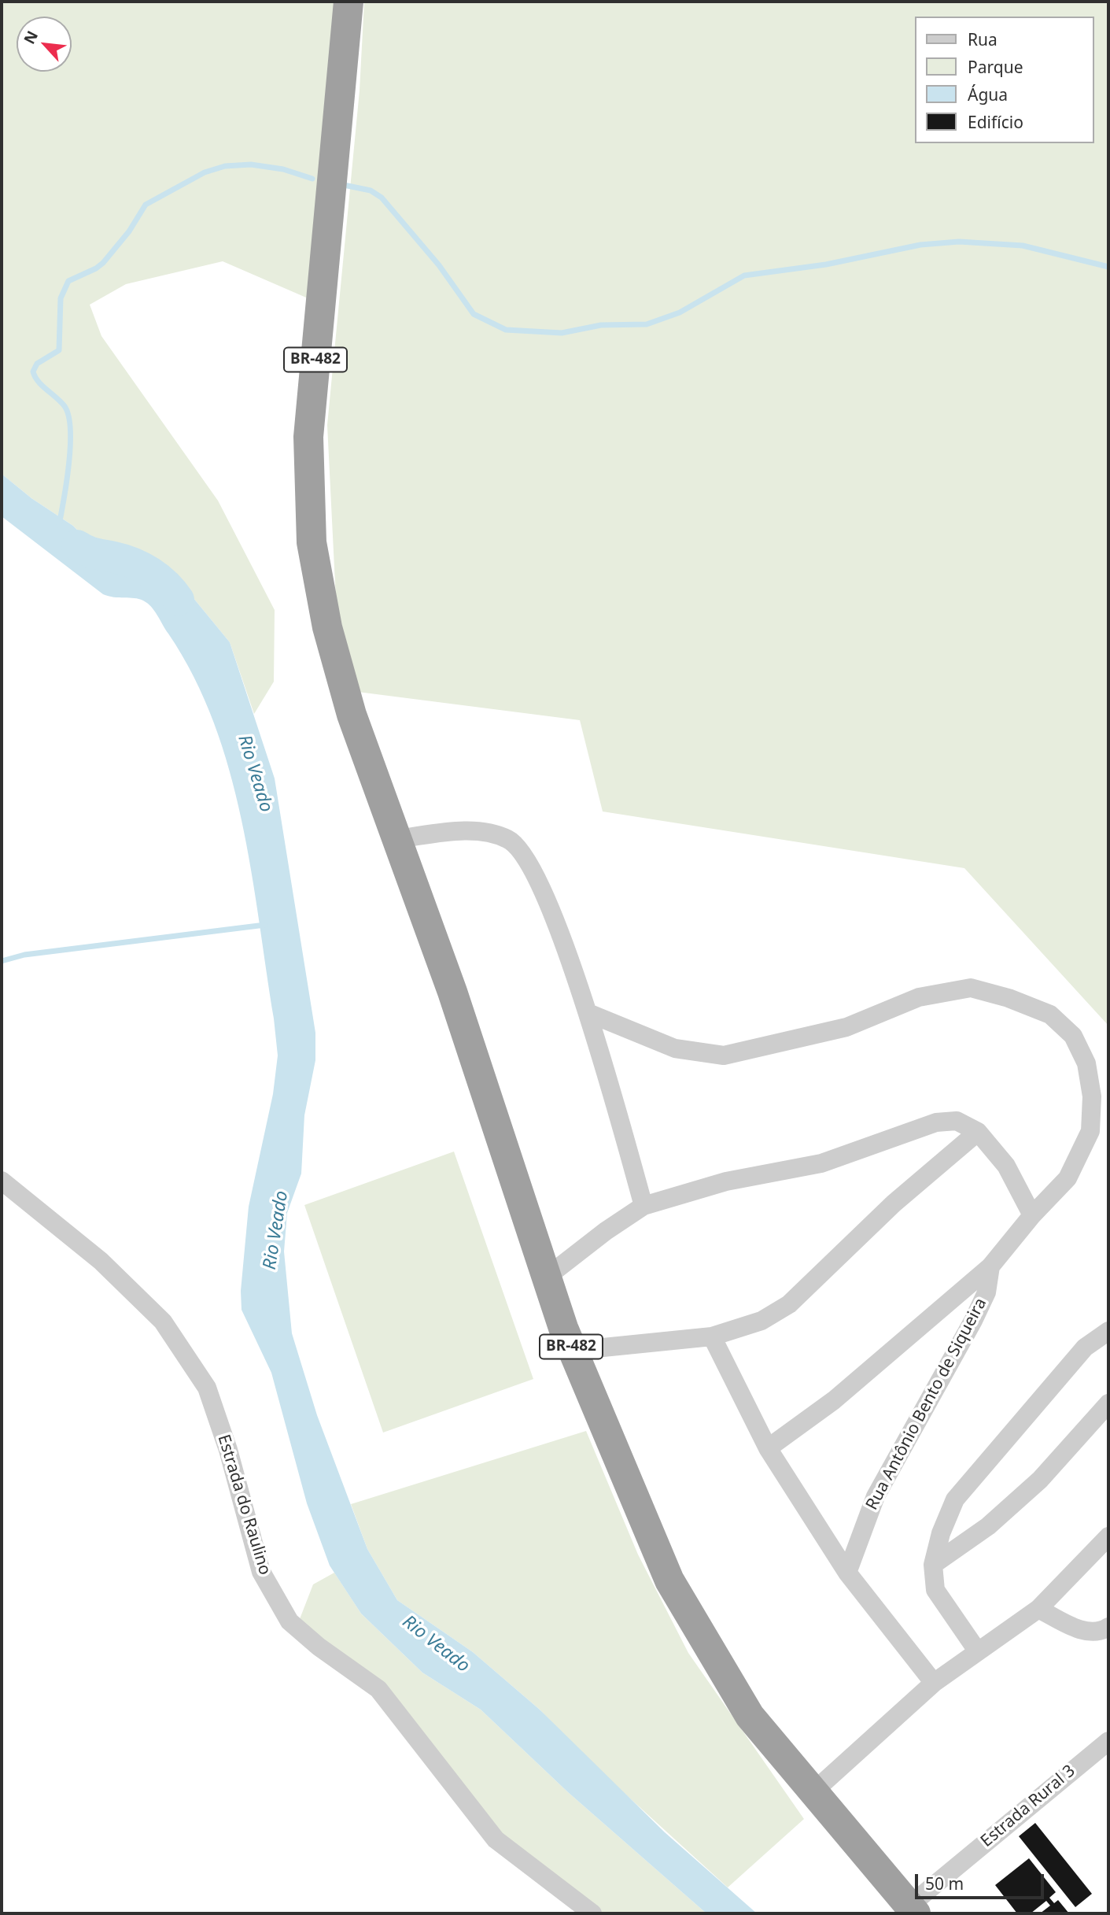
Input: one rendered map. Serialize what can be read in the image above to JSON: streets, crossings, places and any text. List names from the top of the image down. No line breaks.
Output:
{"streets":{"highway":["BR-482"],"street":["Rua Antônio Bento de Siqueira","Estrada do Raulino","Estrada Rural 3"]},"crossings":[["BR-482","Estrada Rural 3"]],"water":["Rio Veado"],"legend":["Rua","Parque","Água","Edifício"],"scale_bar":"50 m","north":"top left"}
